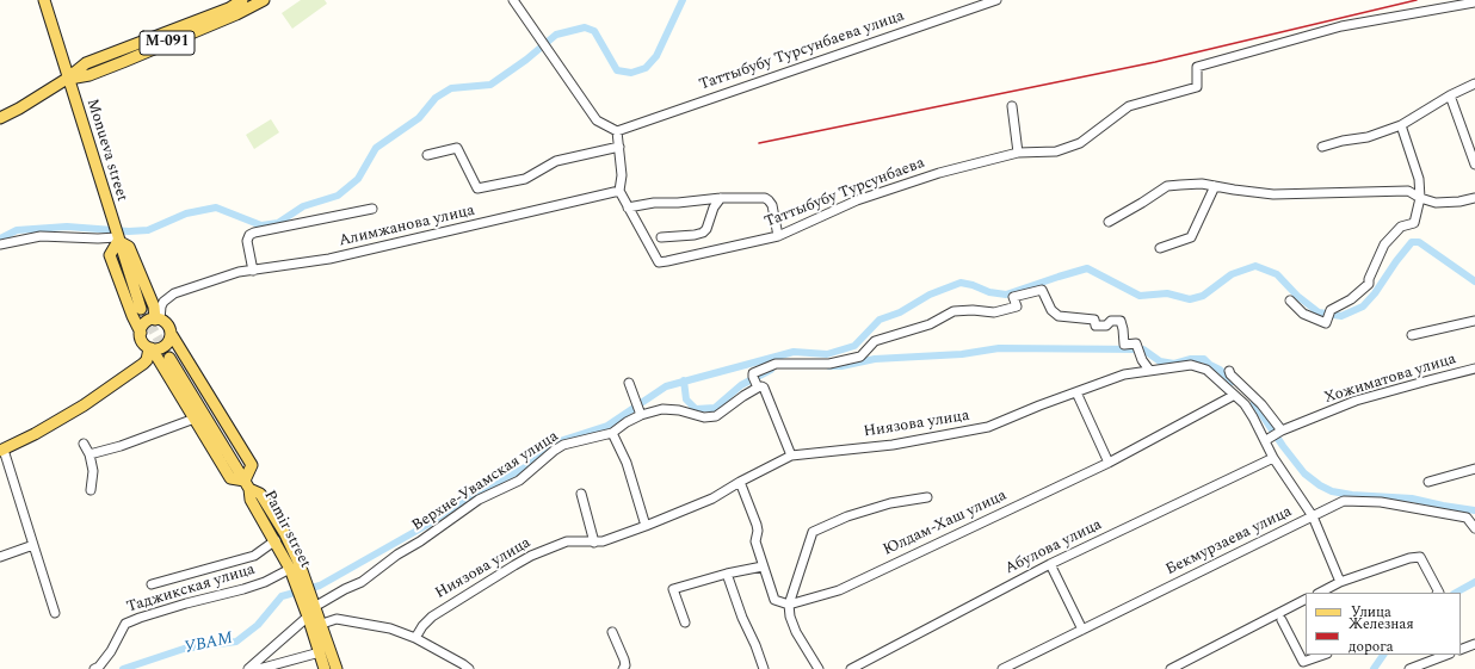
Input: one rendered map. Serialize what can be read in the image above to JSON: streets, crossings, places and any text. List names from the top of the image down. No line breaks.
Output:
{"streets":{"main road":["М-091","Monueva street","Pamir street"],"street":["Таттыбубу Турсунбаева улица","Таттыбубу Турсунбаева","Алимжанова улица","Хожиматова улица","Ниязова улица","Верхне-Увамская улица","Юлдам-Хаш улица","Бекмурзаева улица","Абулова улица","Таджикская улица"]},"crossings":[["М-091","Monueva street"],["Таттыбубу Турсунбаева","Алимжанова улица"],["Хожиматова улица","Ниязова улица"],["Ниязова улица","Верхне-Увамская улица"],["Ниязова улица","Юлдам-Хаш улица"],["Ниязова улица","Бекмурзаева улица"],["Ниязова улица","Абулова улица"],["Верхне-Увамская улица","Pamir street"],["Pamir street","Таджикская улица"]],"water":["УВАМ"],"legend":["Улица","Железная дорога"]}
